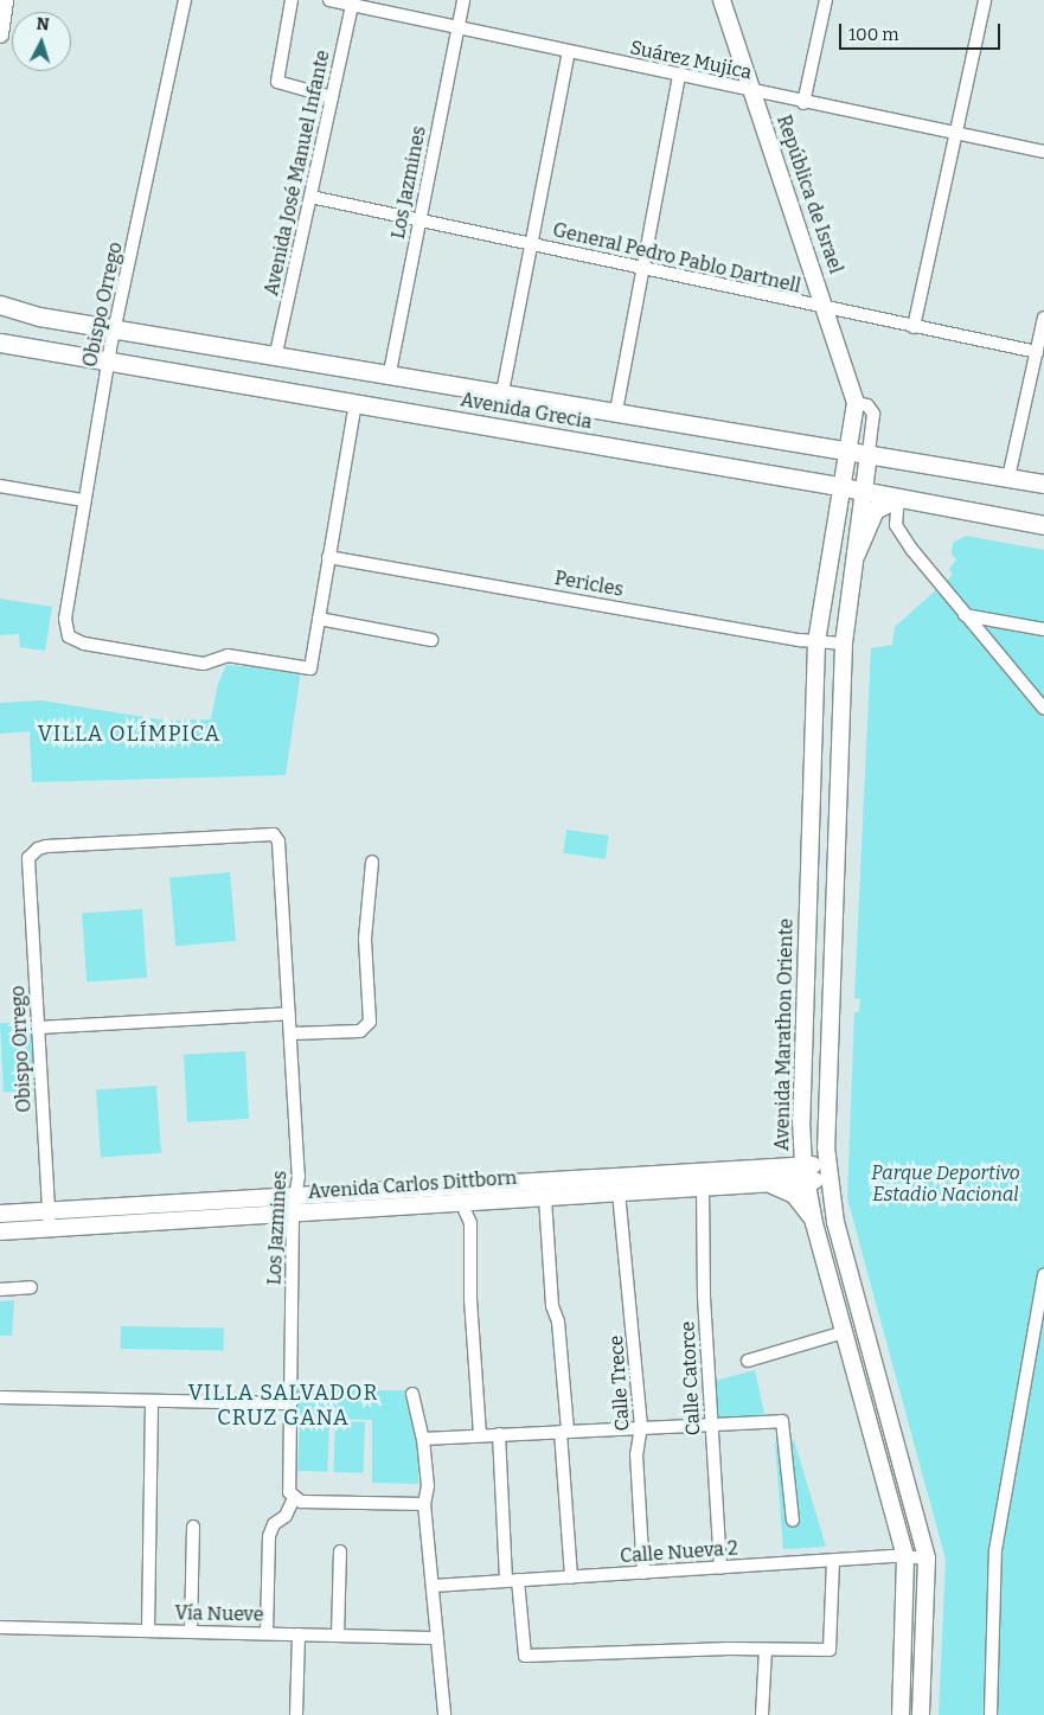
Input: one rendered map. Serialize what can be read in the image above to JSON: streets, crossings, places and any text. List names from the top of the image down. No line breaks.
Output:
{"streets":{"main road":["República de Israel","Avenida Grecia","Avenida Marathon Oriente","Avenida Carlos Dittborn"],"street":["Suárez Mujica","Avenida José Manuel Infante","Los Jazmines","General Pedro Pablo Dartnell","Obispo Orrego","Pericles","Calle Catorce","Calle Trece","Calle Nueva 2","Vía Nueve"]},"crossings":[["Suárez Mujica","Avenida José Manuel Infante"],["Suárez Mujica","Los Jazmines"],["Suárez Mujica","República de Israel"],["Avenida José Manuel Infante","General Pedro Pablo Dartnell"],["Avenida José Manuel Infante","Avenida Grecia"],["Los Jazmines","General Pedro Pablo Dartnell"],["Los Jazmines","Obispo Orrego"],["Los Jazmines","Avenida Grecia"],["Los Jazmines","Avenida Carlos Dittborn"],["República de Israel","General Pedro Pablo Dartnell"],["República de Israel","Avenida Grecia"],["República de Israel","Avenida Marathon Oriente"],["Obispo Orrego","Avenida Grecia"],["Obispo Orrego","Avenida Carlos Dittborn"],["Avenida Grecia","Avenida Marathon Oriente"],["Pericles","Avenida Marathon Oriente"],["Avenida Marathon Oriente","Avenida Carlos Dittborn"],["Avenida Marathon Oriente","Calle Nueva 2"],["Avenida Carlos Dittborn","Calle Catorce"],["Avenida Carlos Dittborn","Calle Trece"],["Calle Catorce","Calle Nueva 2"],["Calle Trece","Calle Nueva 2"]],"districts":["VILLA OLÍMPICA","VILLA SALVADOR CRUZ GANA"],"parks":["Parque Deportivo Estadio Nacional"],"scale_bar":"100 m","north":"top"}
